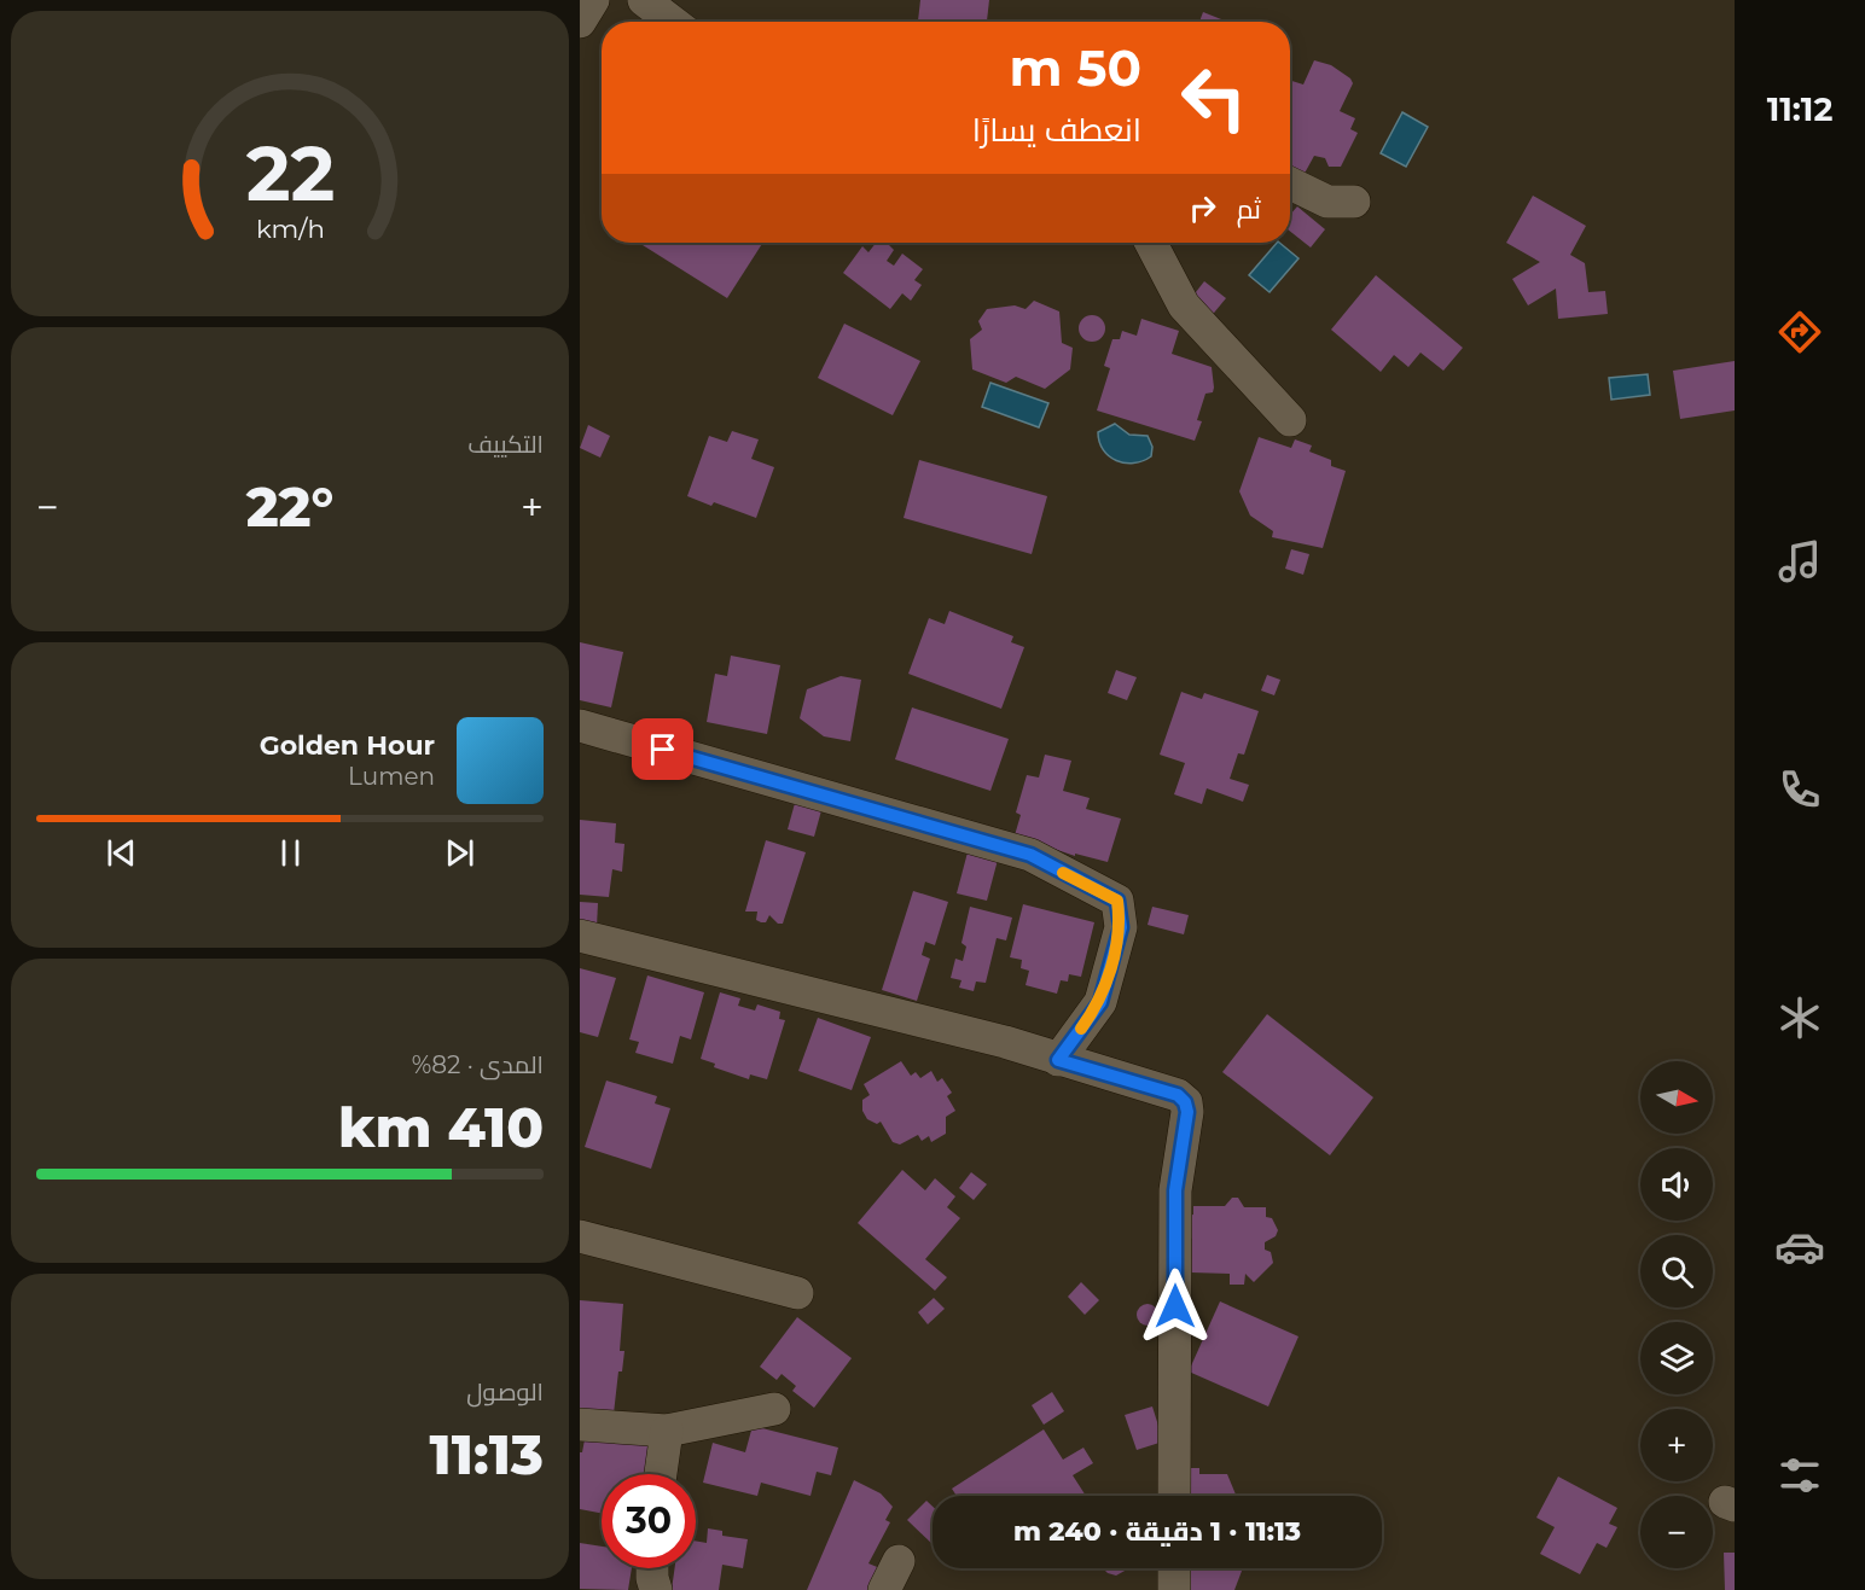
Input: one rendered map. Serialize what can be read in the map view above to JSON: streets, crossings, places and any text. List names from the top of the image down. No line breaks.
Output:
{"north":"right","page":{"tabs":"11:12","turn":["50 m","انعطف يسارًا"],"then":"ثم","tile":["التكييف",["المدى · 82%","410 km"],["الوصول","11:13"]],"heat":["−","22°","+"],"song":["Golden Hour","Lumen"],"map_buttons":["+","−"],"limit":"30","trip":"11:13 · 1 دقيقة · 240 m","gauge":["22","km/h"]}}
